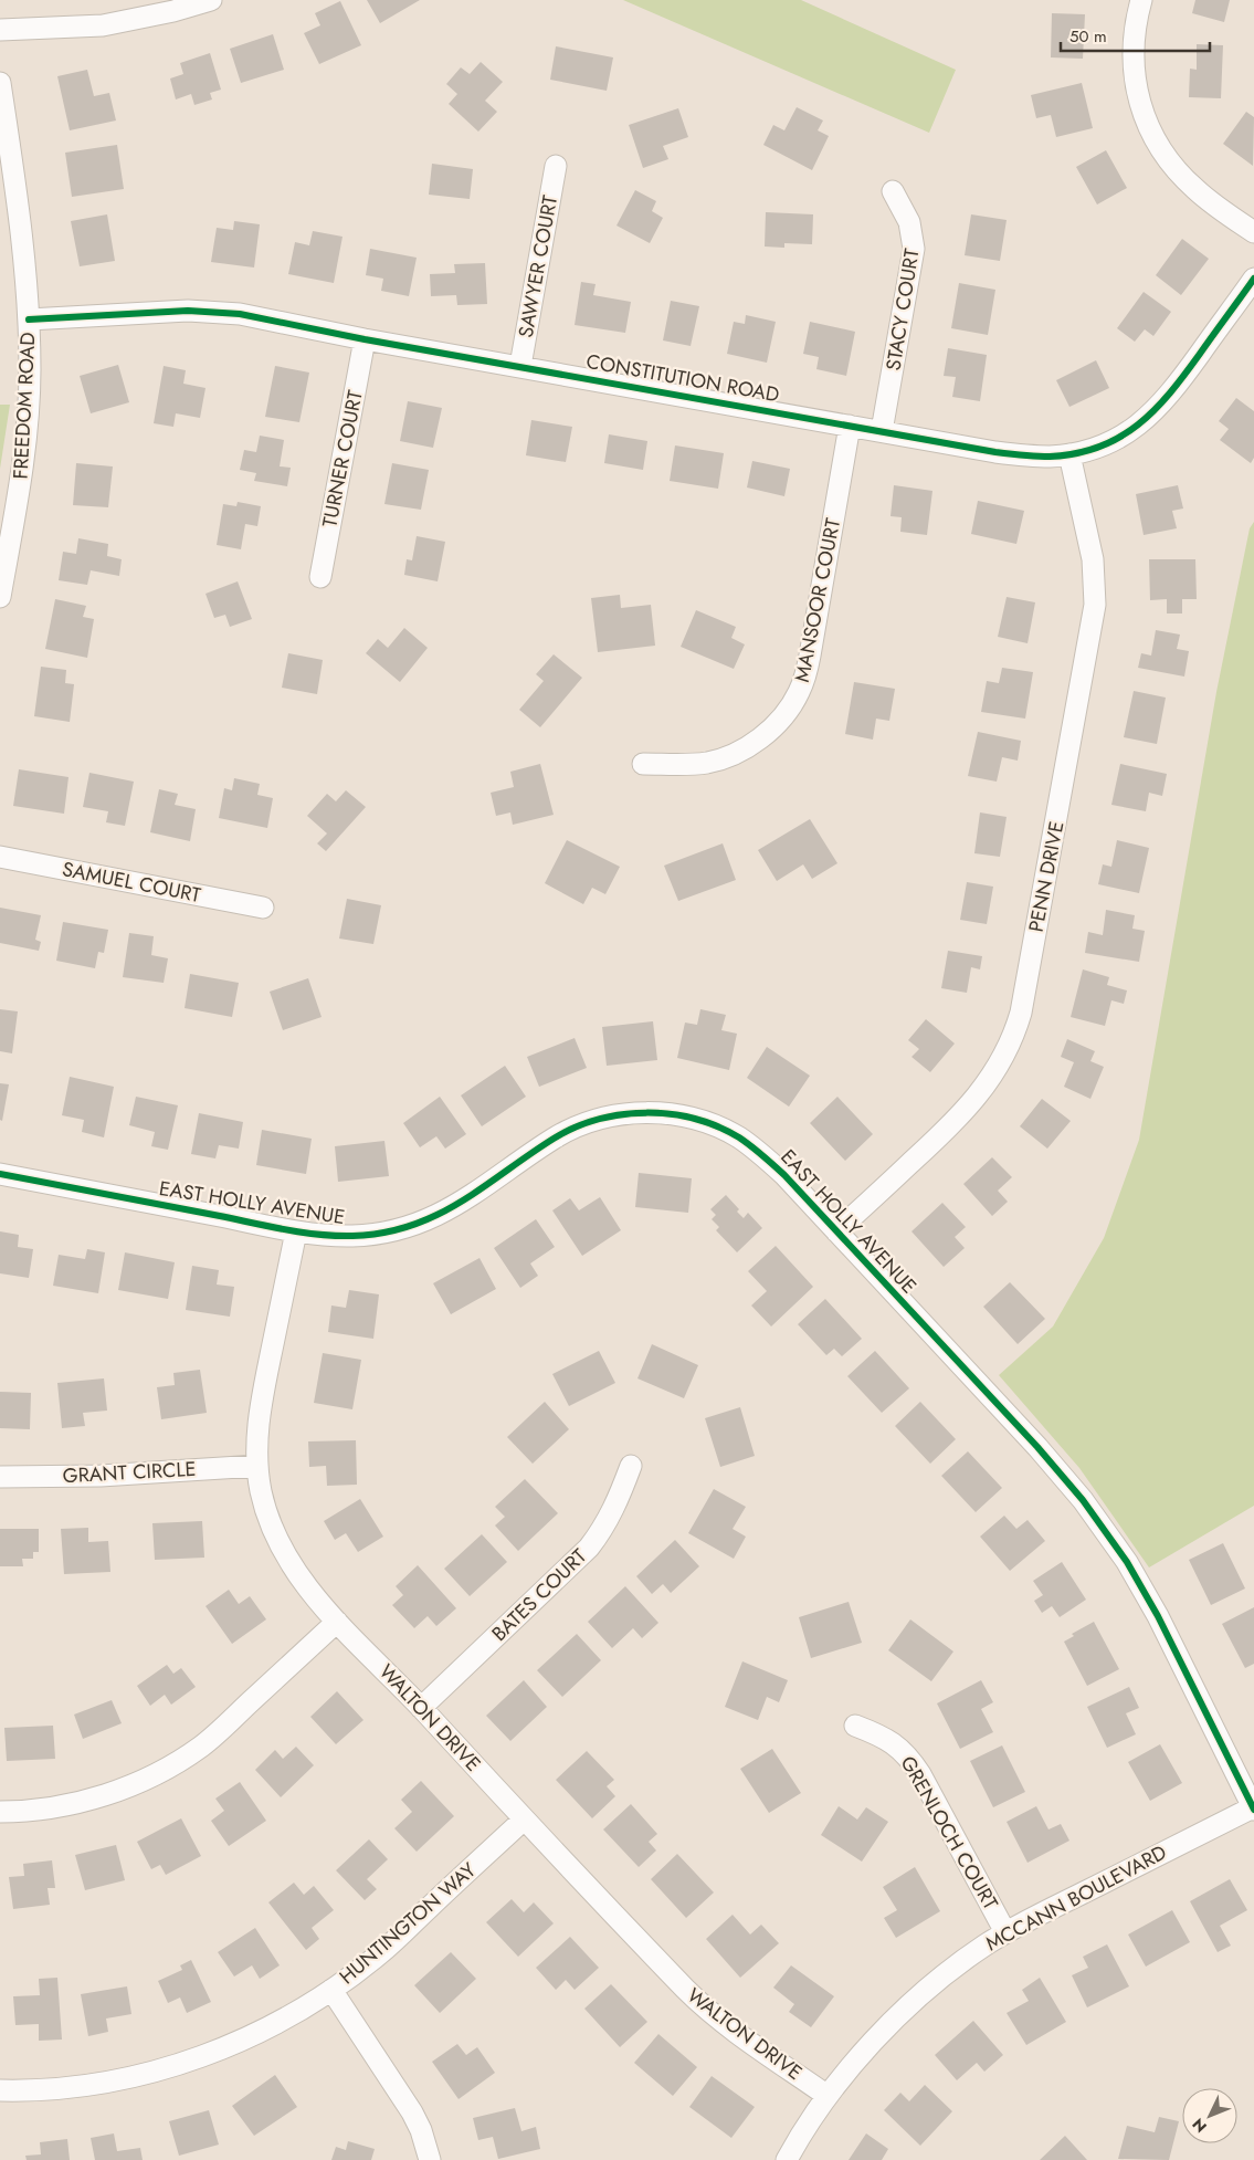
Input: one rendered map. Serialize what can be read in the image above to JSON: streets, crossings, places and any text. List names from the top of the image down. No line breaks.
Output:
{"streets":{"street":["SAWYER COURT","STACY COURT","CONSTITUTION ROAD","FREEDOM ROAD","TURNER COURT","MANSOOR COURT","PENN DRIVE","SAMUEL COURT","EAST HOLLY AVENUE","GRANT CIRCLE","BATES COURT","WALTON DRIVE","GRENLOCH COURT","MCCANN BOULEVARD","HUNTINGTON WAY"]},"crossings":[["SAWYER COURT","CONSTITUTION ROAD"],["STACY COURT","CONSTITUTION ROAD"],["CONSTITUTION ROAD","FREEDOM ROAD"],["CONSTITUTION ROAD","TURNER COURT"],["CONSTITUTION ROAD","MANSOOR COURT"],["CONSTITUTION ROAD","PENN DRIVE"],["PENN DRIVE","EAST HOLLY AVENUE"],["EAST HOLLY AVENUE","WALTON DRIVE"],["EAST HOLLY AVENUE","MCCANN BOULEVARD"],["GRANT CIRCLE","WALTON DRIVE"],["BATES COURT","WALTON DRIVE"],["WALTON DRIVE","MCCANN BOULEVARD"],["WALTON DRIVE","HUNTINGTON WAY"],["GRENLOCH COURT","MCCANN BOULEVARD"]],"scale_bar":"50 m","north":"bottom left"}
